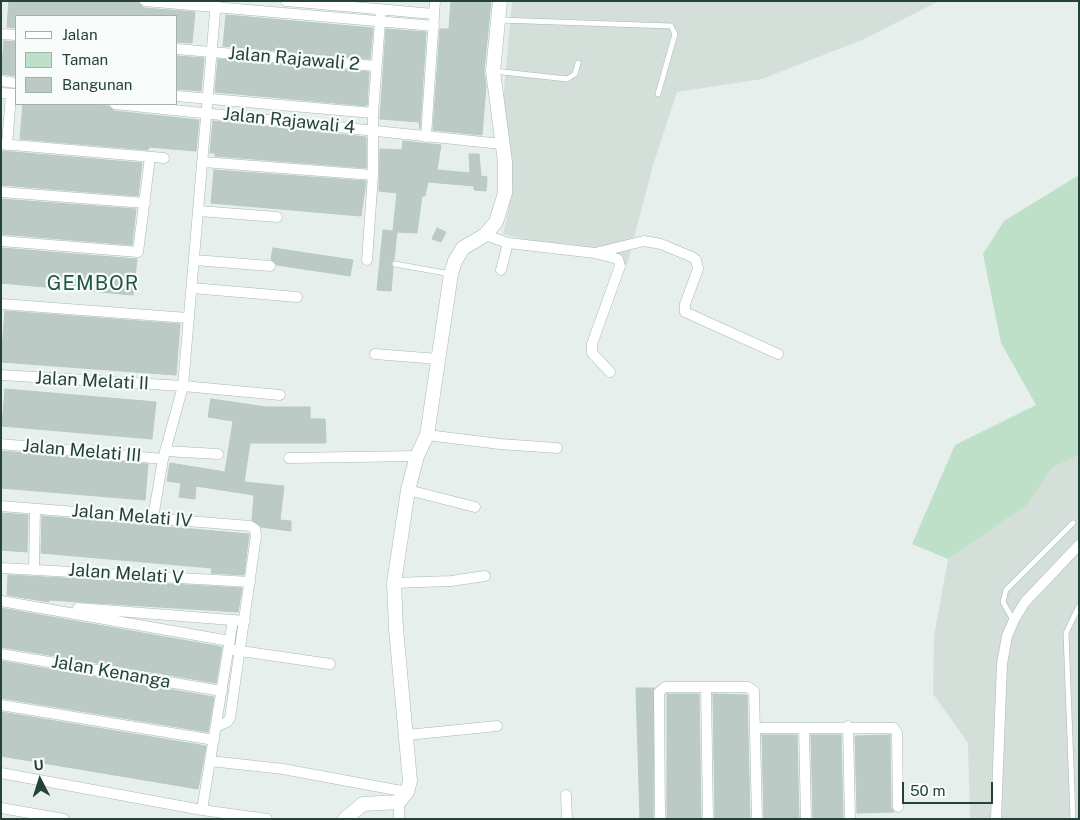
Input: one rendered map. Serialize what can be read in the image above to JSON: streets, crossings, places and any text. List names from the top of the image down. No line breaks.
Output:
{"streets":{"street":["Jalan Rajawali 2","Jalan Rajawali 4","Jalan Melati II","Jalan Melati III","Jalan Melati IV","Jalan Melati V","Jalan Kenanga"]},"crossings":[["Jalan Melati IV","Jalan Melati V"]],"districts":["GEMBOR"],"legend":["Jalan","Taman","Bangunan"],"scale_bar":"50 m","north":"top"}
